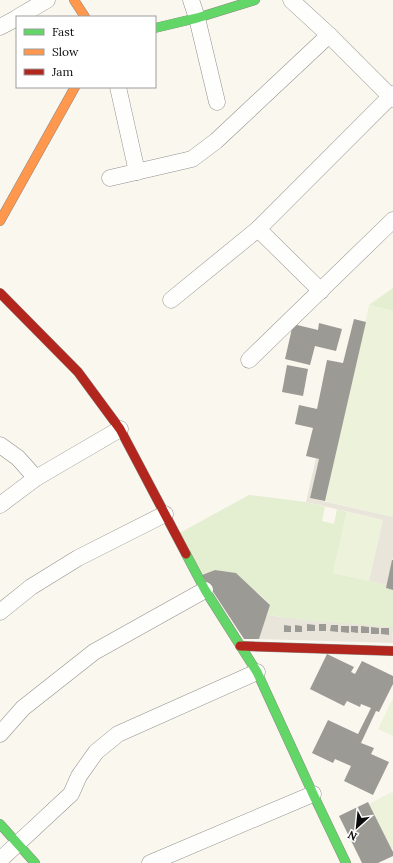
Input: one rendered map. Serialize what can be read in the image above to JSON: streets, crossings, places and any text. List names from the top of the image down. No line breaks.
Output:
{"legend":["Fast","Slow","Jam"],"north":"bottom left"}
